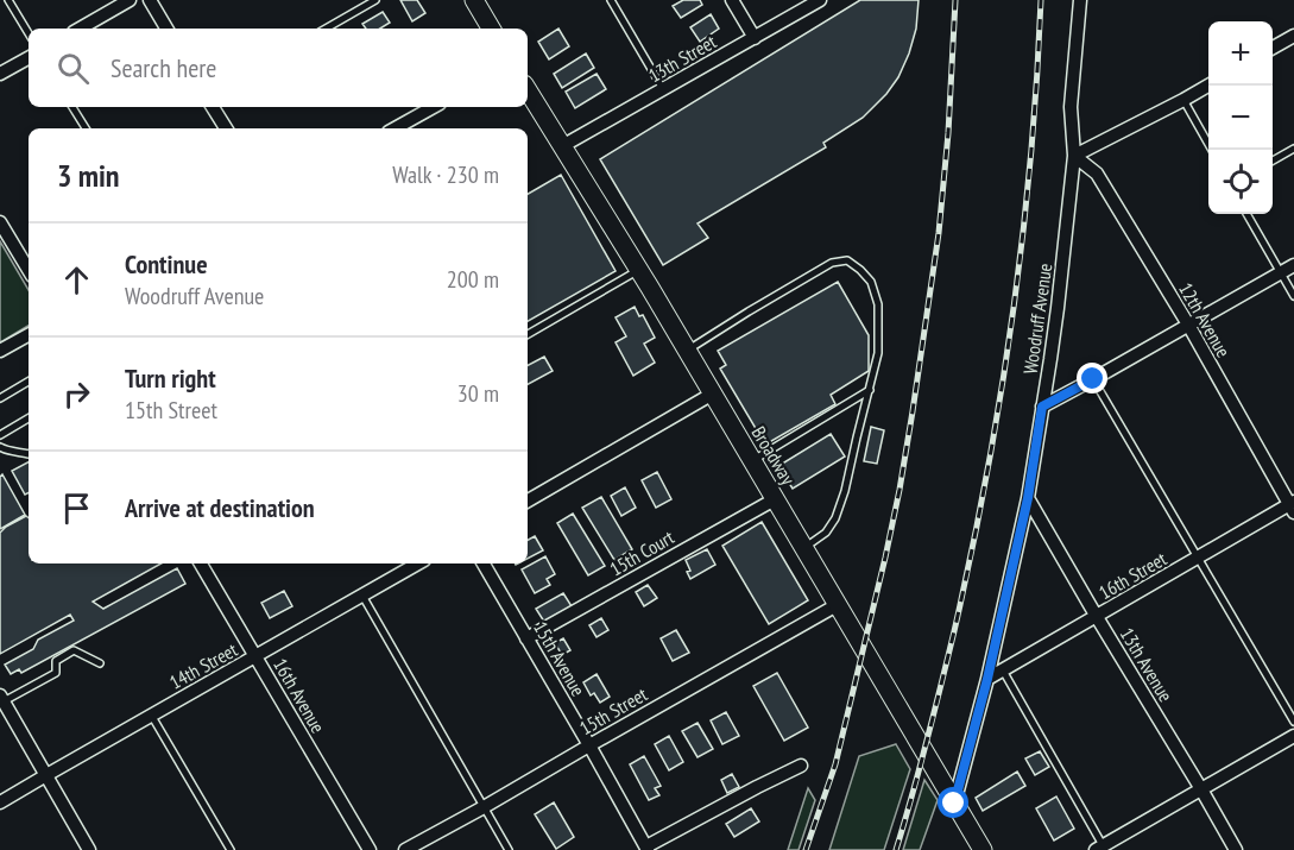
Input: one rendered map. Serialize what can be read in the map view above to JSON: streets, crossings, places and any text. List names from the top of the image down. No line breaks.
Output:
{"streets":{"main road":["Broadway"],"street":["13th Street","Woodruff Avenue","12th Avenue","15th Court","16th Street","15th Avenue","13th Avenue","14th Street","16th Avenue","15th Street"]},"crossings":[["13th Street","Broadway"],["Woodruff Avenue","12th Avenue"],["Woodruff Avenue","Broadway"],["Woodruff Avenue","16th Street"],["Woodruff Avenue","13th Avenue"],["12th Avenue","16th Street"],["Broadway","15th Court"],["Broadway","15th Street"],["15th Court","15th Avenue"],["16th Street","13th Avenue"],["15th Avenue","15th Street"],["14th Street","16th Avenue"]],"page":{"map_buttons":["+","−"],"search":"Search here","heading":["3 min","Walk · 230 m"],"list":[["Continue","Woodruff Avenue","200 m"],["Turn right","15th Street","30 m"],"Arrive at destination"]}}
